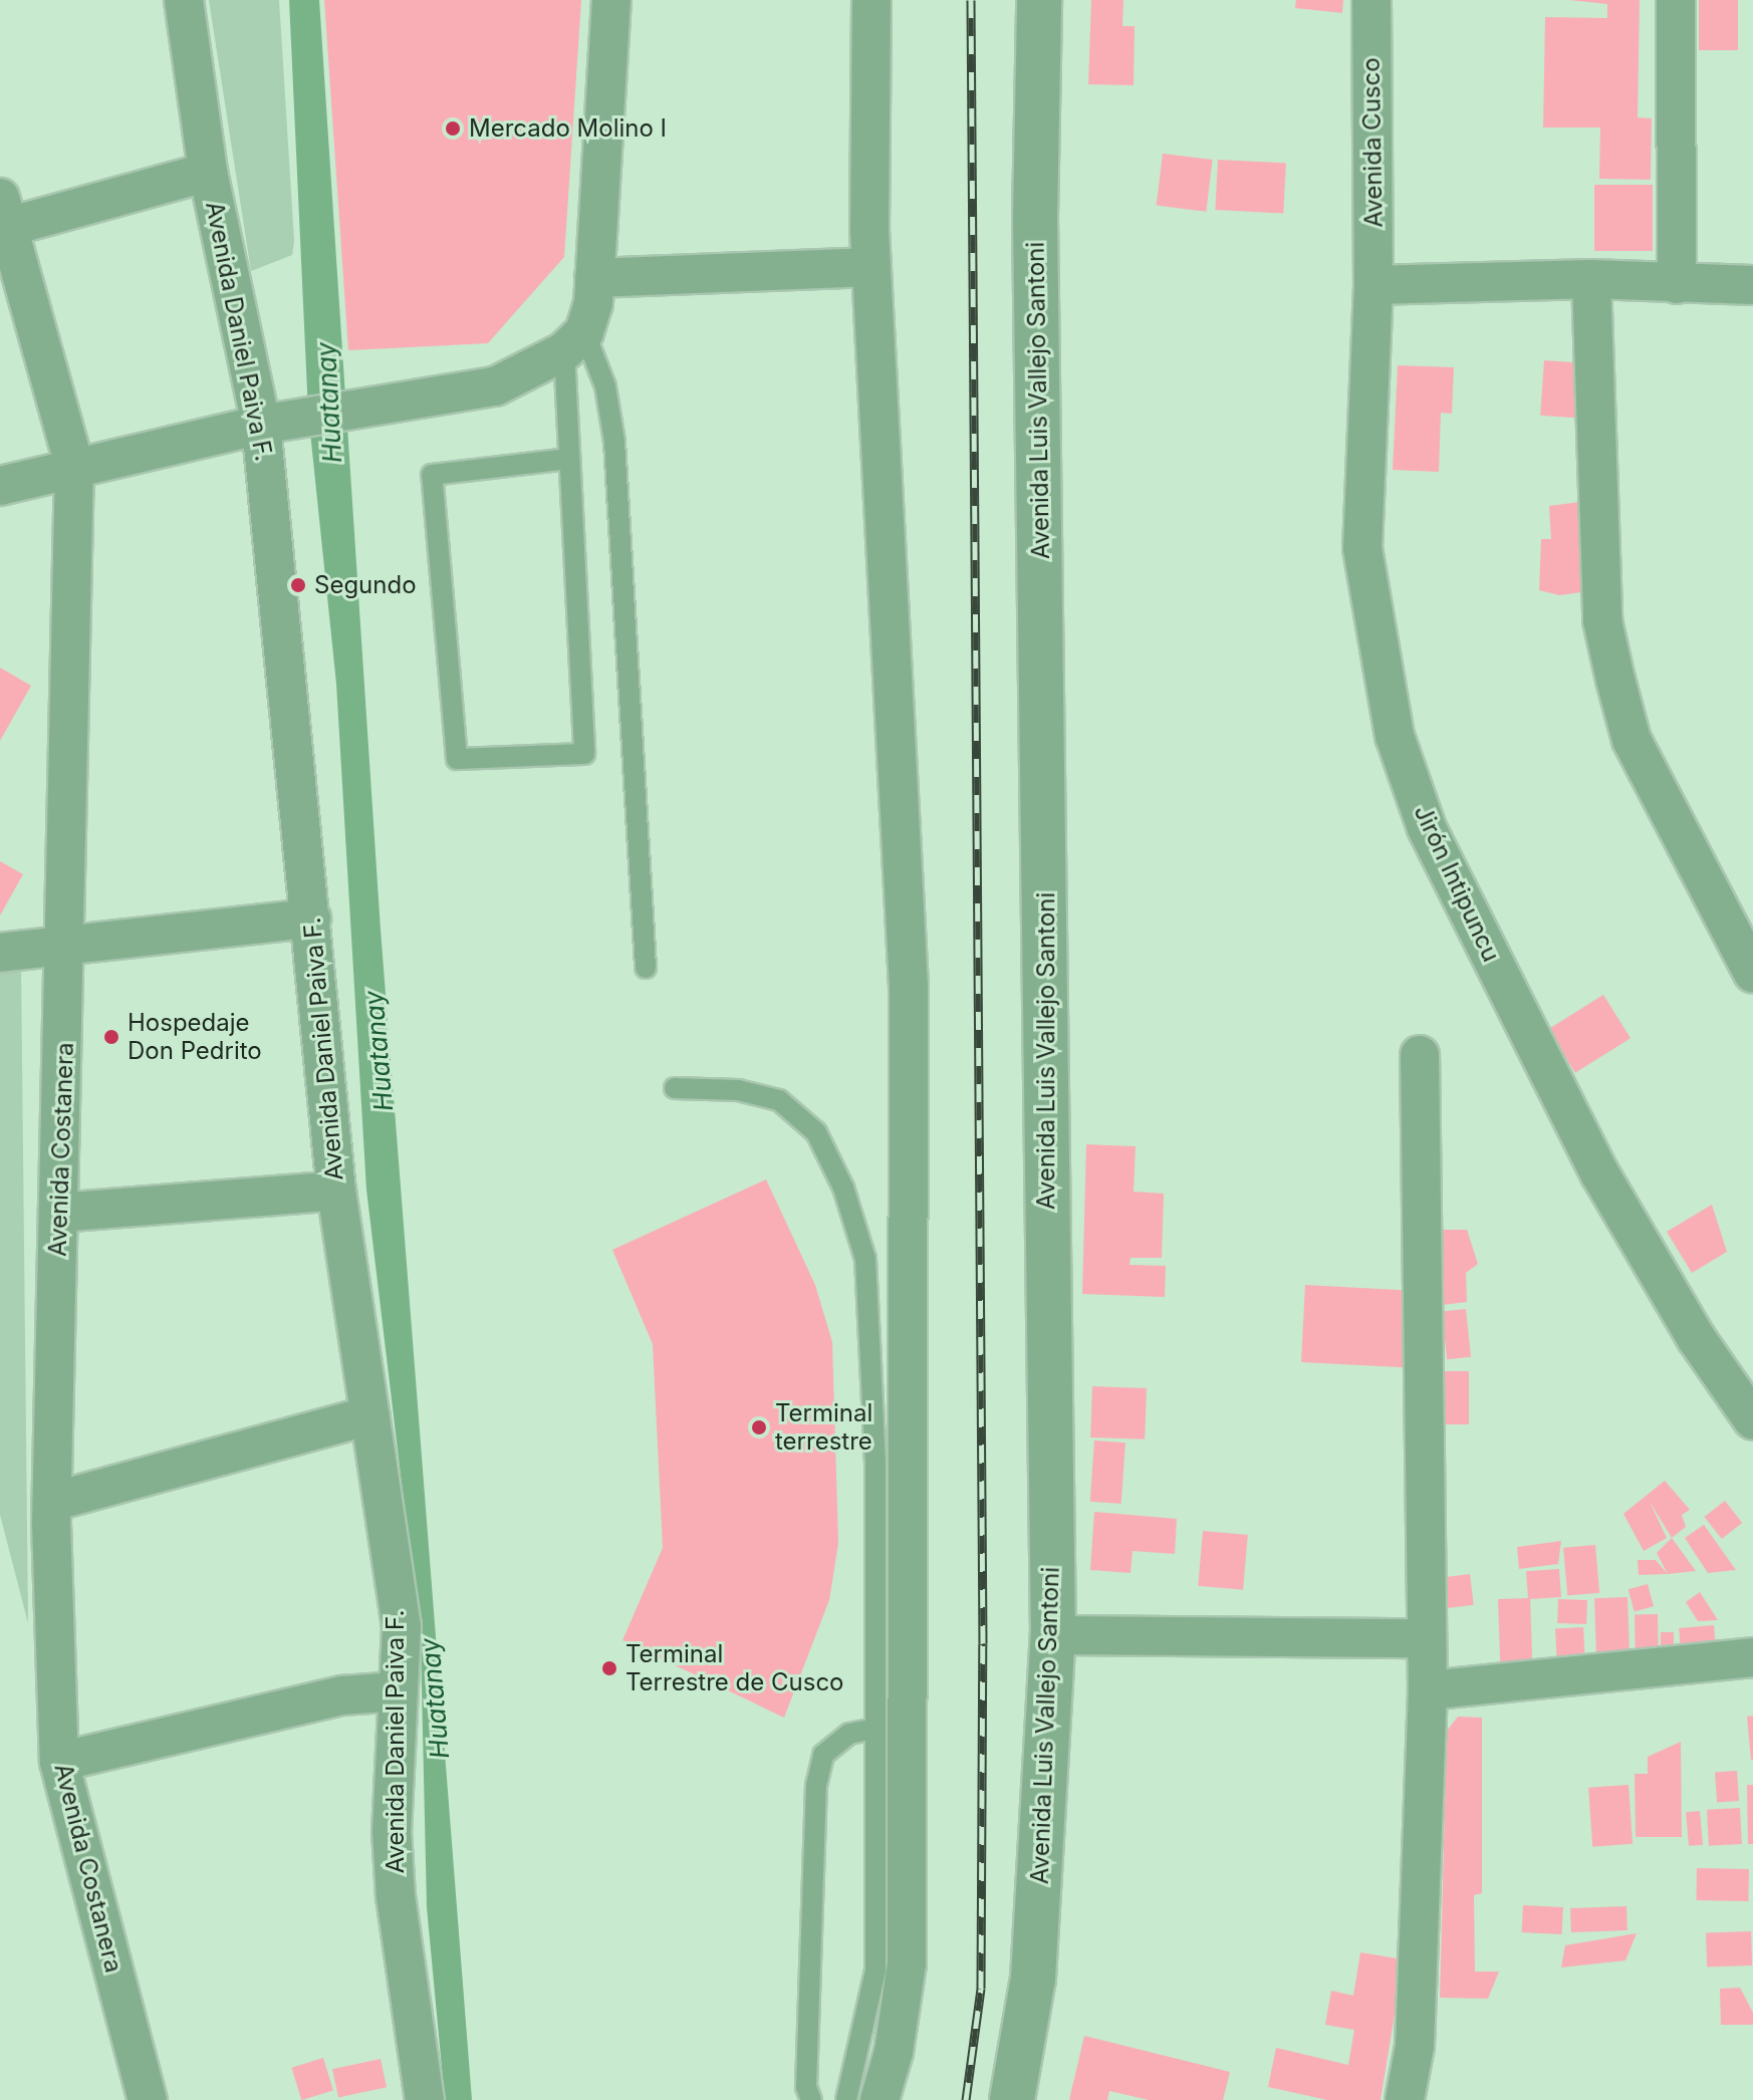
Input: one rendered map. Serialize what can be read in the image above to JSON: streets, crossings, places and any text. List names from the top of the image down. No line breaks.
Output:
{"streets":{"street":["Avenida Cusco","Avenida Daniel Paiva F.","Avenida Luis Vallejo Santoni","Jirón Intipuncu","Avenida Costanera"]},"crossings":[["Avenida Cusco","Jirón Intipuncu"]],"water":["Huatanay"],"places":["Mercado Molino I","Segundo","Hospedaje Don Pedrito","Terminal terrestre","Terminal Terrestre de Cusco"]}
